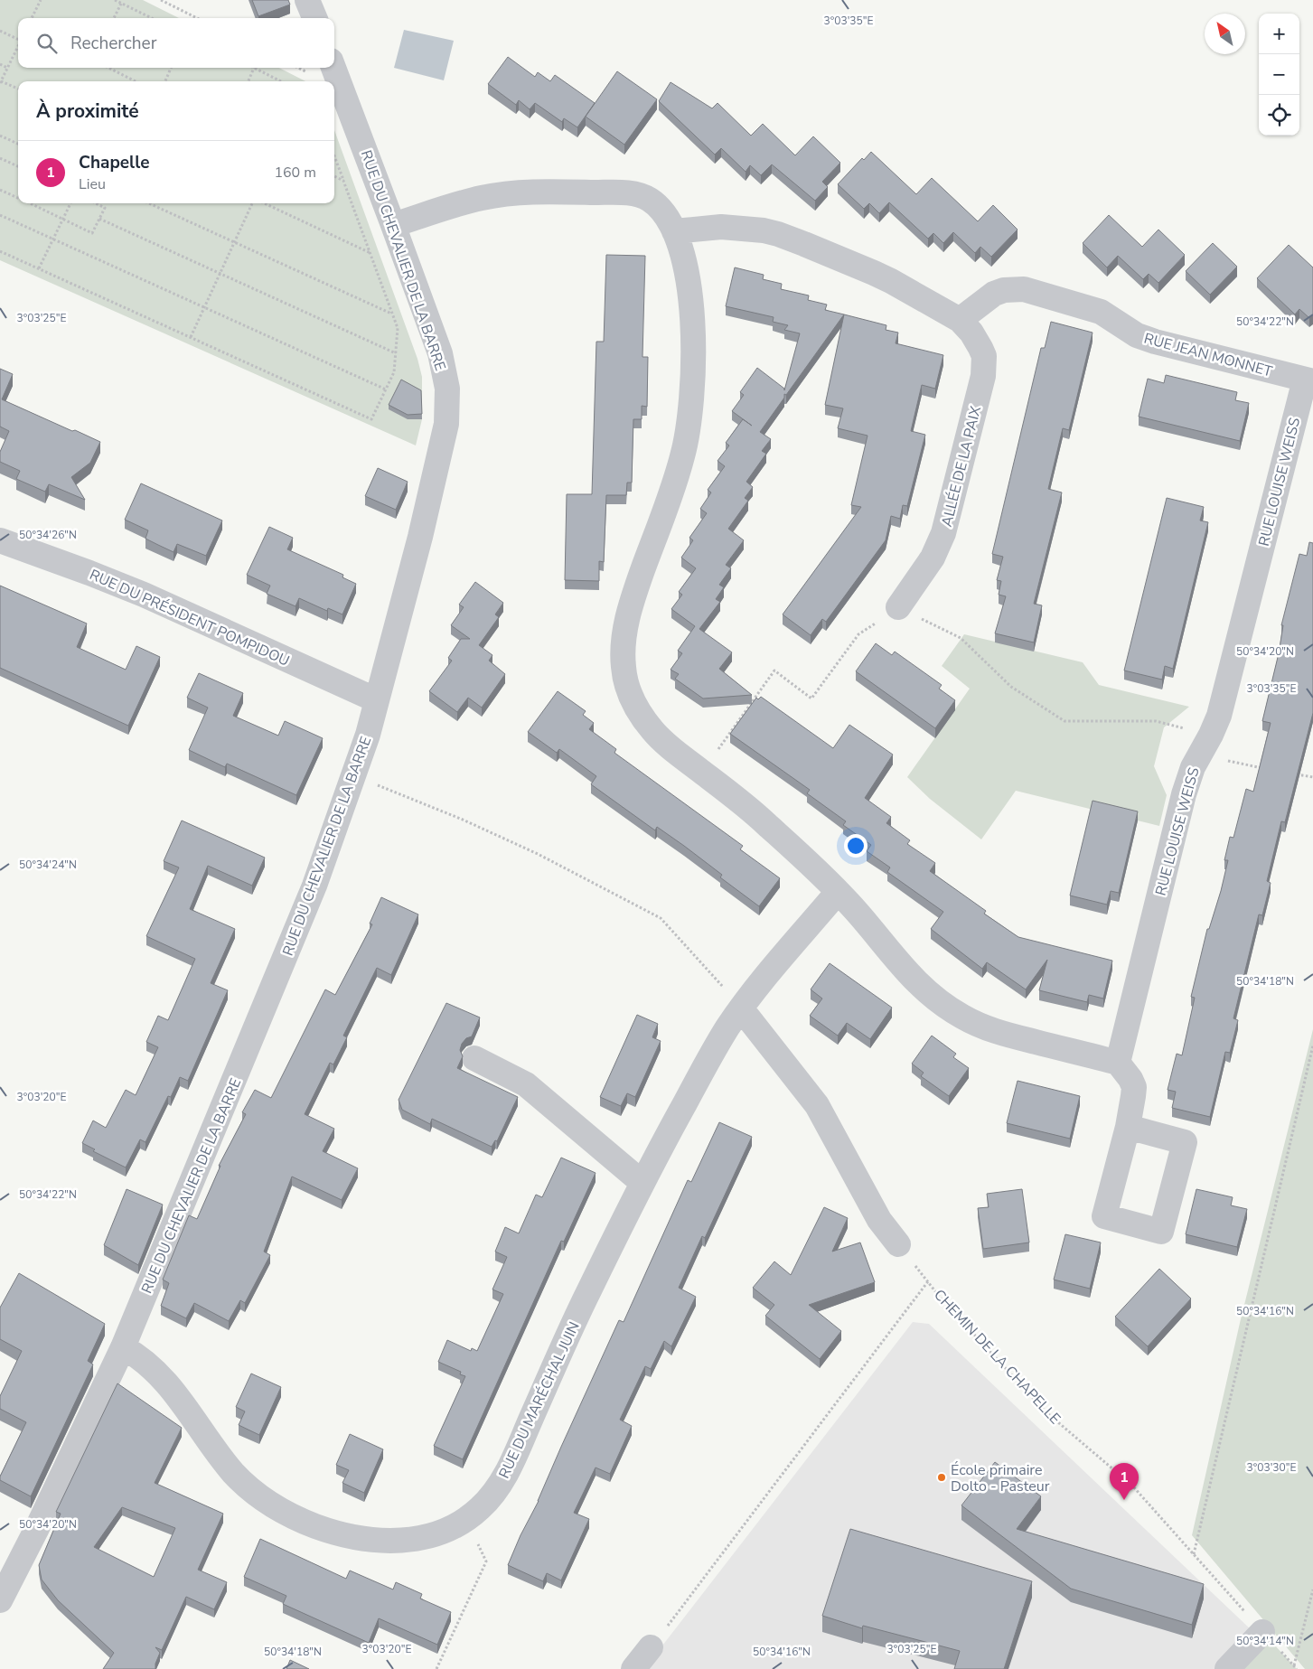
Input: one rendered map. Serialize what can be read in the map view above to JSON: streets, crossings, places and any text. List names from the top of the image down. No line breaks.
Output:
{"streets":{"street":["RUE DU CHEVALIER DE LA BARRE","RUE JEAN MONNET","ALLÉE DE LA PAIX","RUE LOUISE WEISS","RUE DU PRÉSIDENT POMPIDOU","RUE DU MARÉCHAL JUIN"],"path":["CHEMIN DE LA CHAPELLE"]},"crossings":[["RUE DU CHEVALIER DE LA BARRE","RUE DU PRÉSIDENT POMPIDOU"],["RUE DU CHEVALIER DE LA BARRE","RUE DU MARÉCHAL JUIN"],["RUE JEAN MONNET","ALLÉE DE LA PAIX"],["RUE JEAN MONNET","RUE LOUISE WEISS"]],"places":["École primaire Dolto - Pasteur"],"north":"top left","page":{"map_buttons":["+","−"],"search":"Rechercher","heading":"À proximité","list":[{"mark":"1","name":"Chapelle","note":"Lieu","value":"160 m"}],"pins":"1"},"coordinates":["3°03'35\"E","3°03'25\"E","50°34'22\"N","50°34'26\"N","50°34'20\"N","50°34'24\"N","50°34'18\"N","3°03'20\"E","50°34'16\"N","3°03'30\"E","50°34'14\"N"]}
